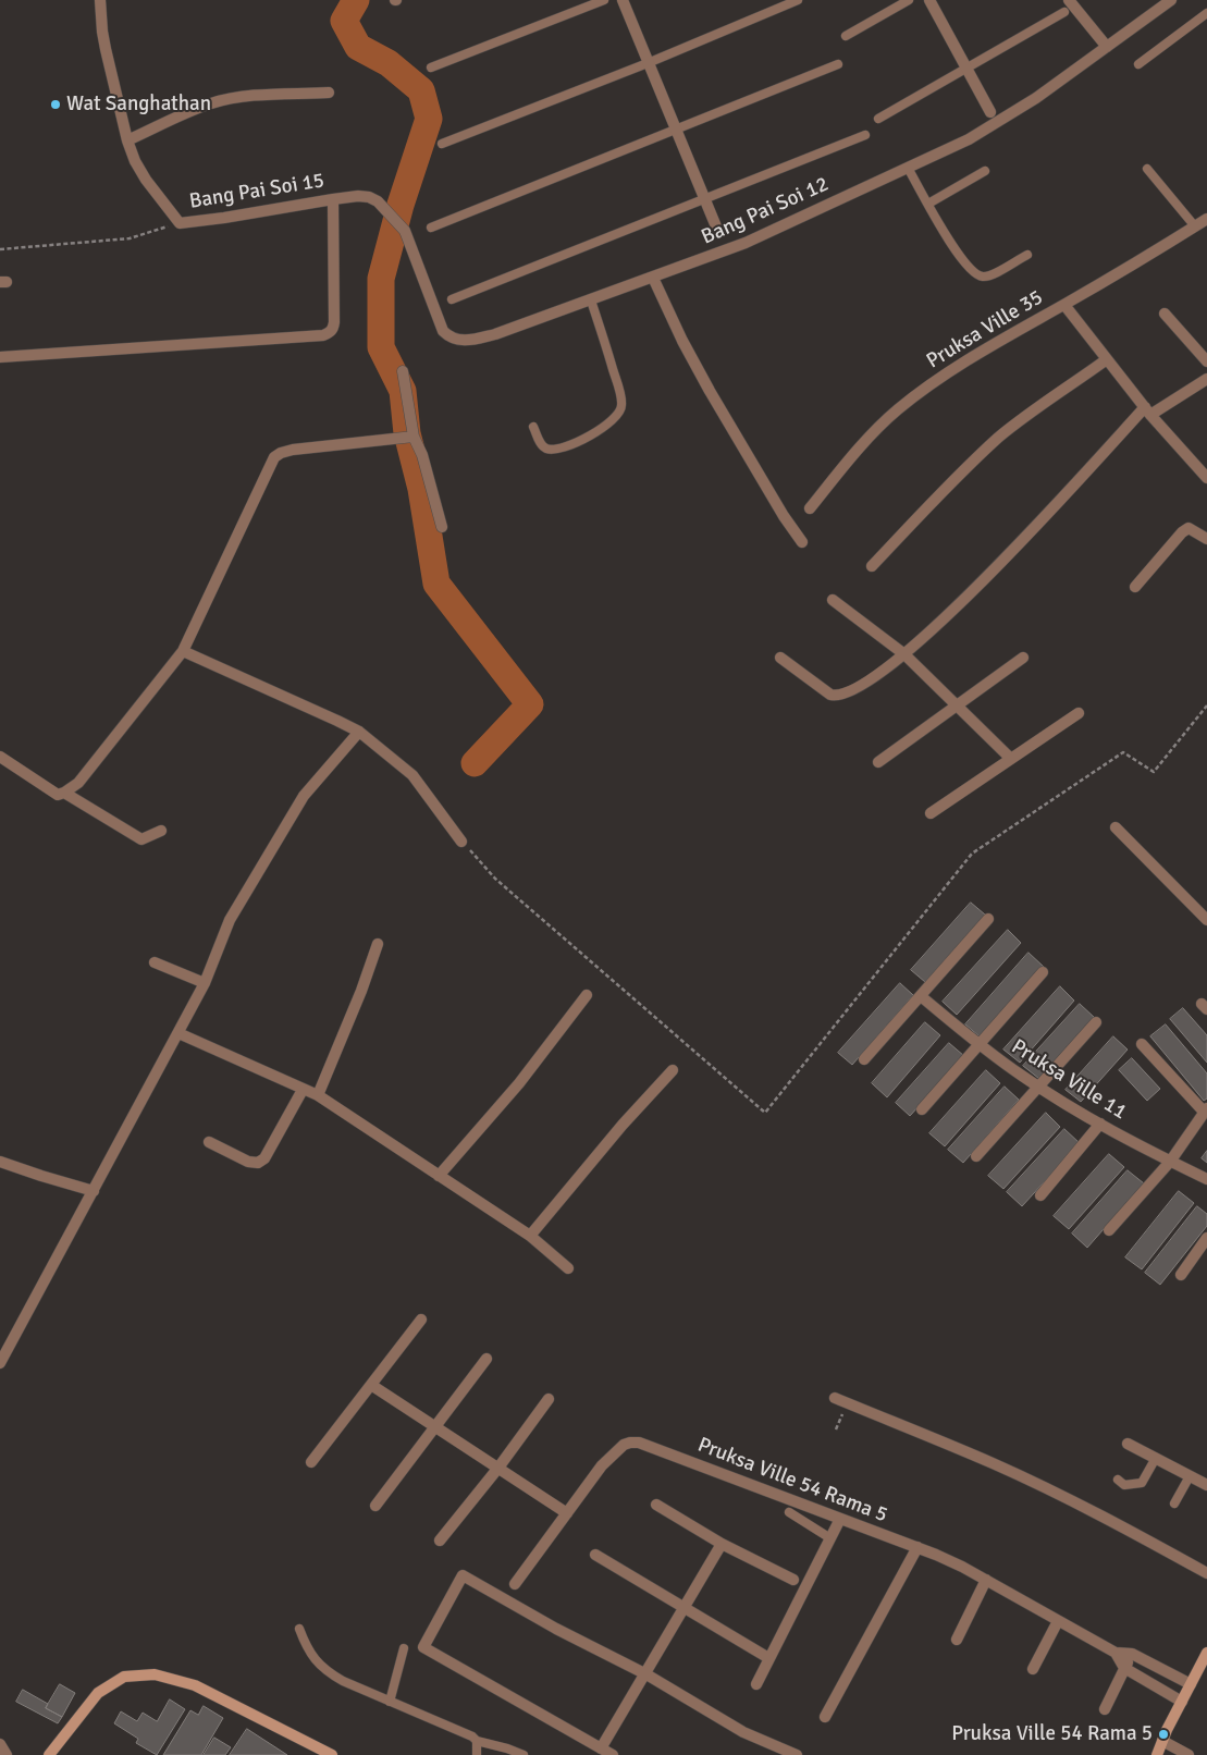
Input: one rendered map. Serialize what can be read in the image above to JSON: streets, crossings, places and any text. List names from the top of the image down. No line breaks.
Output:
{"streets":{"street":["Bang Pai Soi 15","Bang Pai Soi 12","Pruksa Ville 35","Pruksa Ville 11","Pruksa Ville 54 Rama 5"]},"crossings":[["Bang Pai Soi 15","Bang Pai Soi 12"]],"places":["Wat Sanghathan","Pruksa Ville 54 Rama 5"]}
